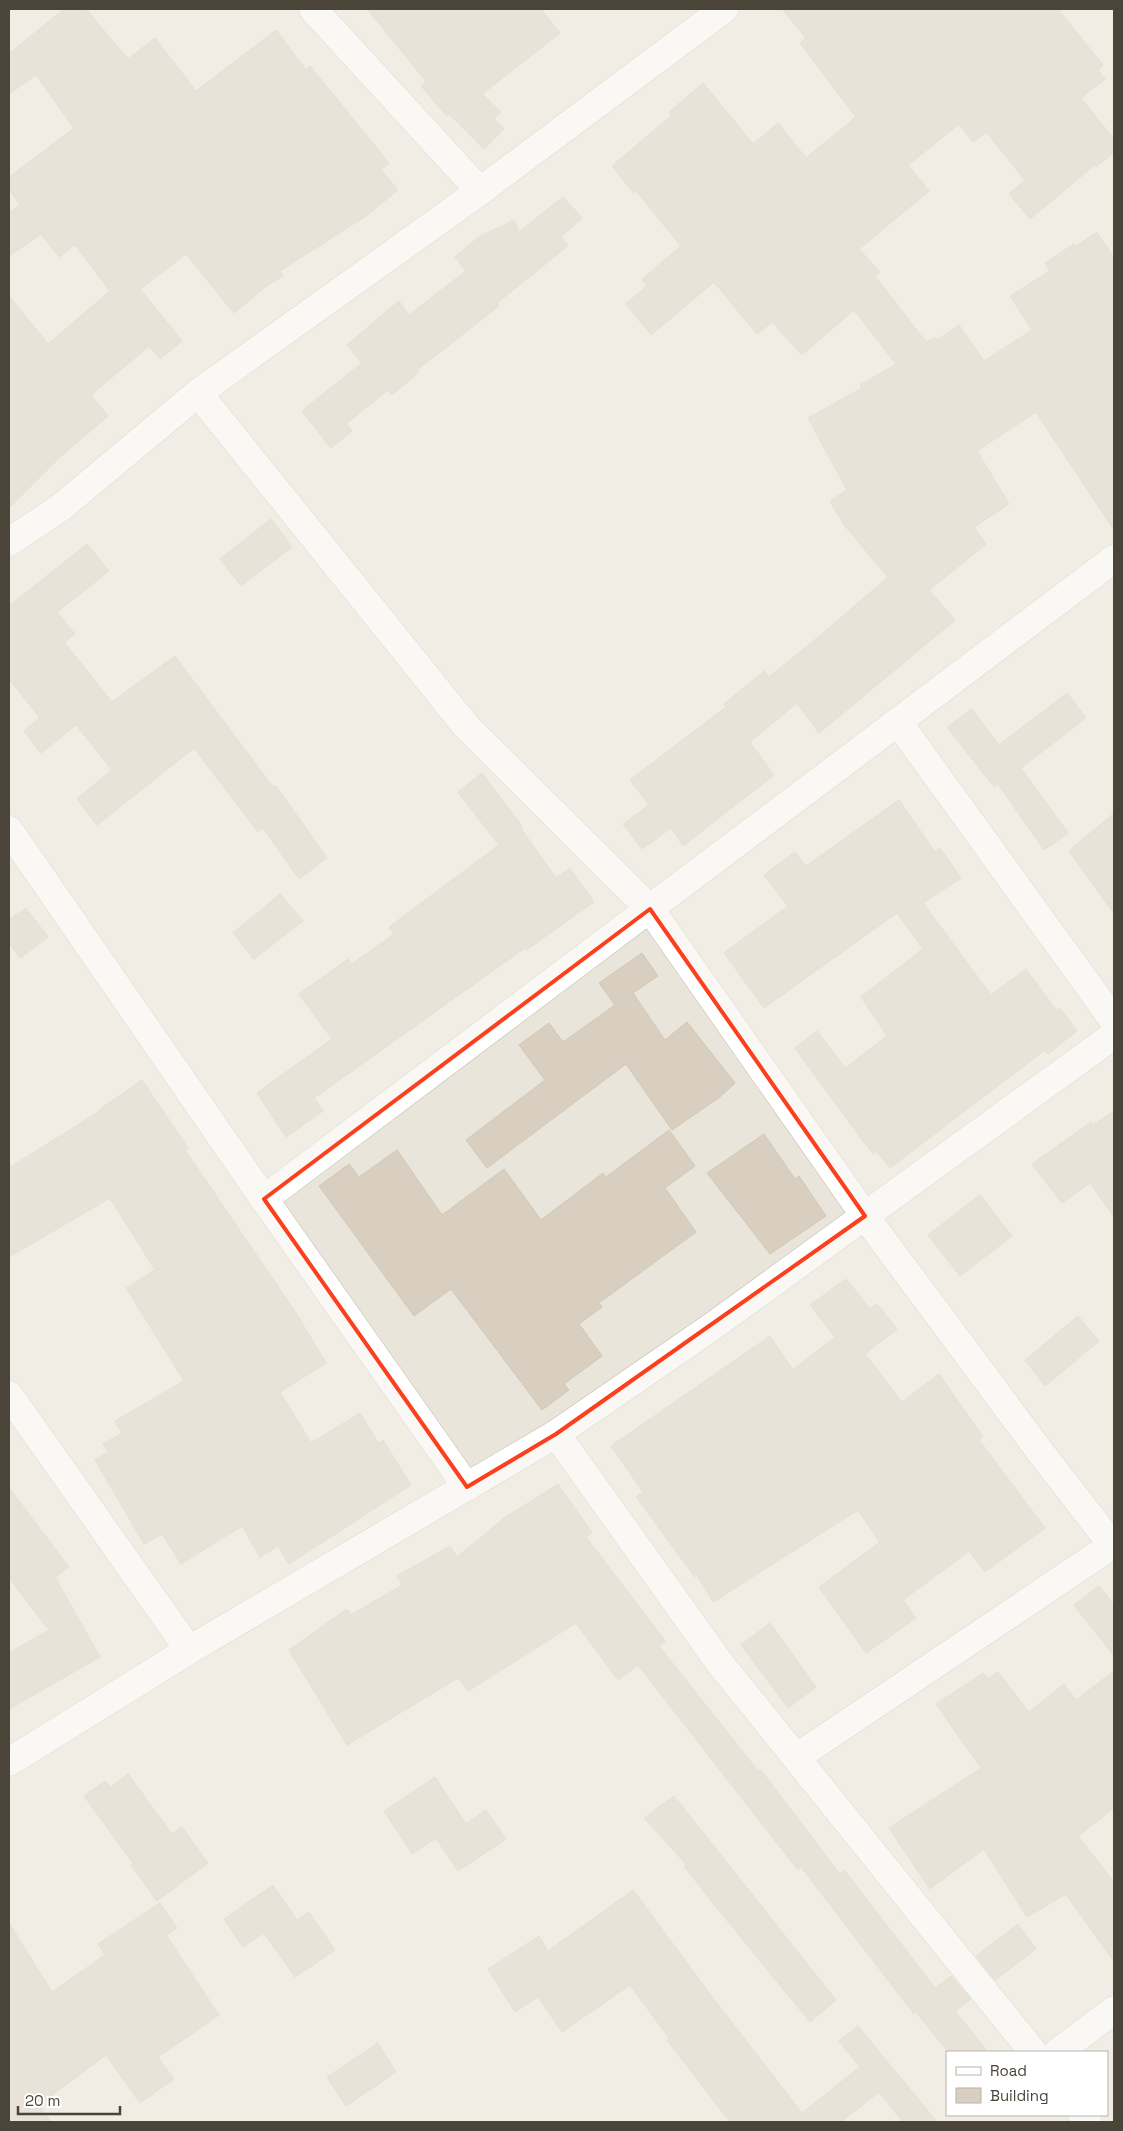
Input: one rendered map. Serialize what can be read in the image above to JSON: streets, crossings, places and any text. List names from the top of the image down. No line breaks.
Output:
{"legend":["Road","Building"],"scale_bar":"20 m"}
